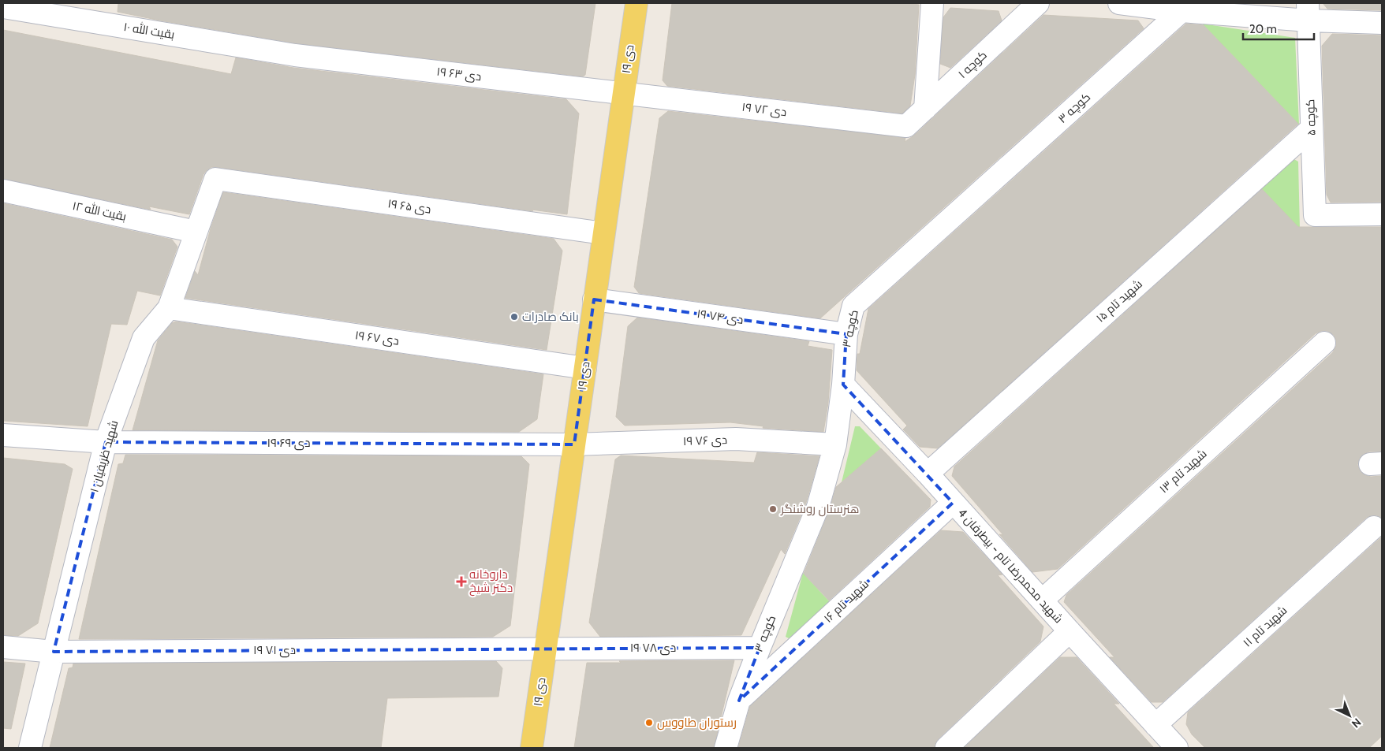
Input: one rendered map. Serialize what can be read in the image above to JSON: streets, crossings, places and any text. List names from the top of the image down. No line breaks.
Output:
{"streets":{"main road":["۱۹ دی"],"street":["بقیت الله ۱۰","کوچه ۱","۱۹ دی ۶۳","کوچه ۳","۱۹ دی ۷۲","کوچه ۵","۱۹ دی ۶۵","بقیت الله ۱۲","شهید تام ۱۵","۱۹ دی ۷۴","۱۹ دی ۶۷","۱۹ دی ۷۶","۱۹ دی ۶۹","شهید ظریفیان ۱","شهید تام ۱۳","شهید محمدرضا تام - بیطرفان 4","شهید تام ۱۶","شهید تام ۱۱","۱۹ دی ۷۸","۱۹ دی ۷۱"]},"crossings":[["بقیت الله ۱۰","۱۹ دی ۶۳"],["۱۹ دی","۱۹ دی ۶۳"],["۱۹ دی","۱۹ دی ۷۲"],["۱۹ دی","۱۹ دی ۶۵"],["۱۹ دی","۱۹ دی ۷۴"],["۱۹ دی","۱۹ دی ۶۷"],["۱۹ دی","۱۹ دی ۷۶"],["۱۹ دی","۱۹ دی ۶۹"],["۱۹ دی","۱۹ دی ۷۸"],["۱۹ دی","۱۹ دی ۷۱"],["کوچه ۱","۱۹ دی ۷۲"],["۱۹ دی ۶۳","۱۹ دی ۷۲"],["کوچه ۳","۱۹ دی ۷۴"],["کوچه ۳","۱۹ دی ۷۶"],["کوچه ۳","شهید محمدرضا تام - بیطرفان 4"],["کوچه ۳","شهید تام ۱۶"],["کوچه ۳","۱۹ دی ۷۸"],["کوچه ۵","شهید تام ۱۵"],["۱۹ دی ۶۵","شهید ظریفیان ۱"],["بقیت الله ۱۲","شهید ظریفیان ۱"],["شهید تام ۱۵","شهید محمدرضا تام - بیطرفان 4"],["۱۹ دی ۶۷","شهید ظریفیان ۱"],["۱۹ دی ۷۶","۱۹ دی ۶۹"],["۱۹ دی ۶۹","شهید ظریفیان ۱"],["شهید ظریفیان ۱","۱۹ دی ۷۱"],["شهید تام ۱۳","شهید محمدرضا تام - بیطرفان 4"],["شهید محمدرضا تام - بیطرفان 4","شهید تام ۱۶"],["شهید محمدرضا تام - بیطرفان 4","شهید تام ۱۱"],["۱۹ دی ۷۸","۱۹ دی ۷۱"]],"places":{"other":["بانک صادرات","هنرستان روشنگر","رستوران طاووس"],"health":["داروخانه دکتر شیخ"]},"scale_bar":"20 m","north":"bottom right"}
